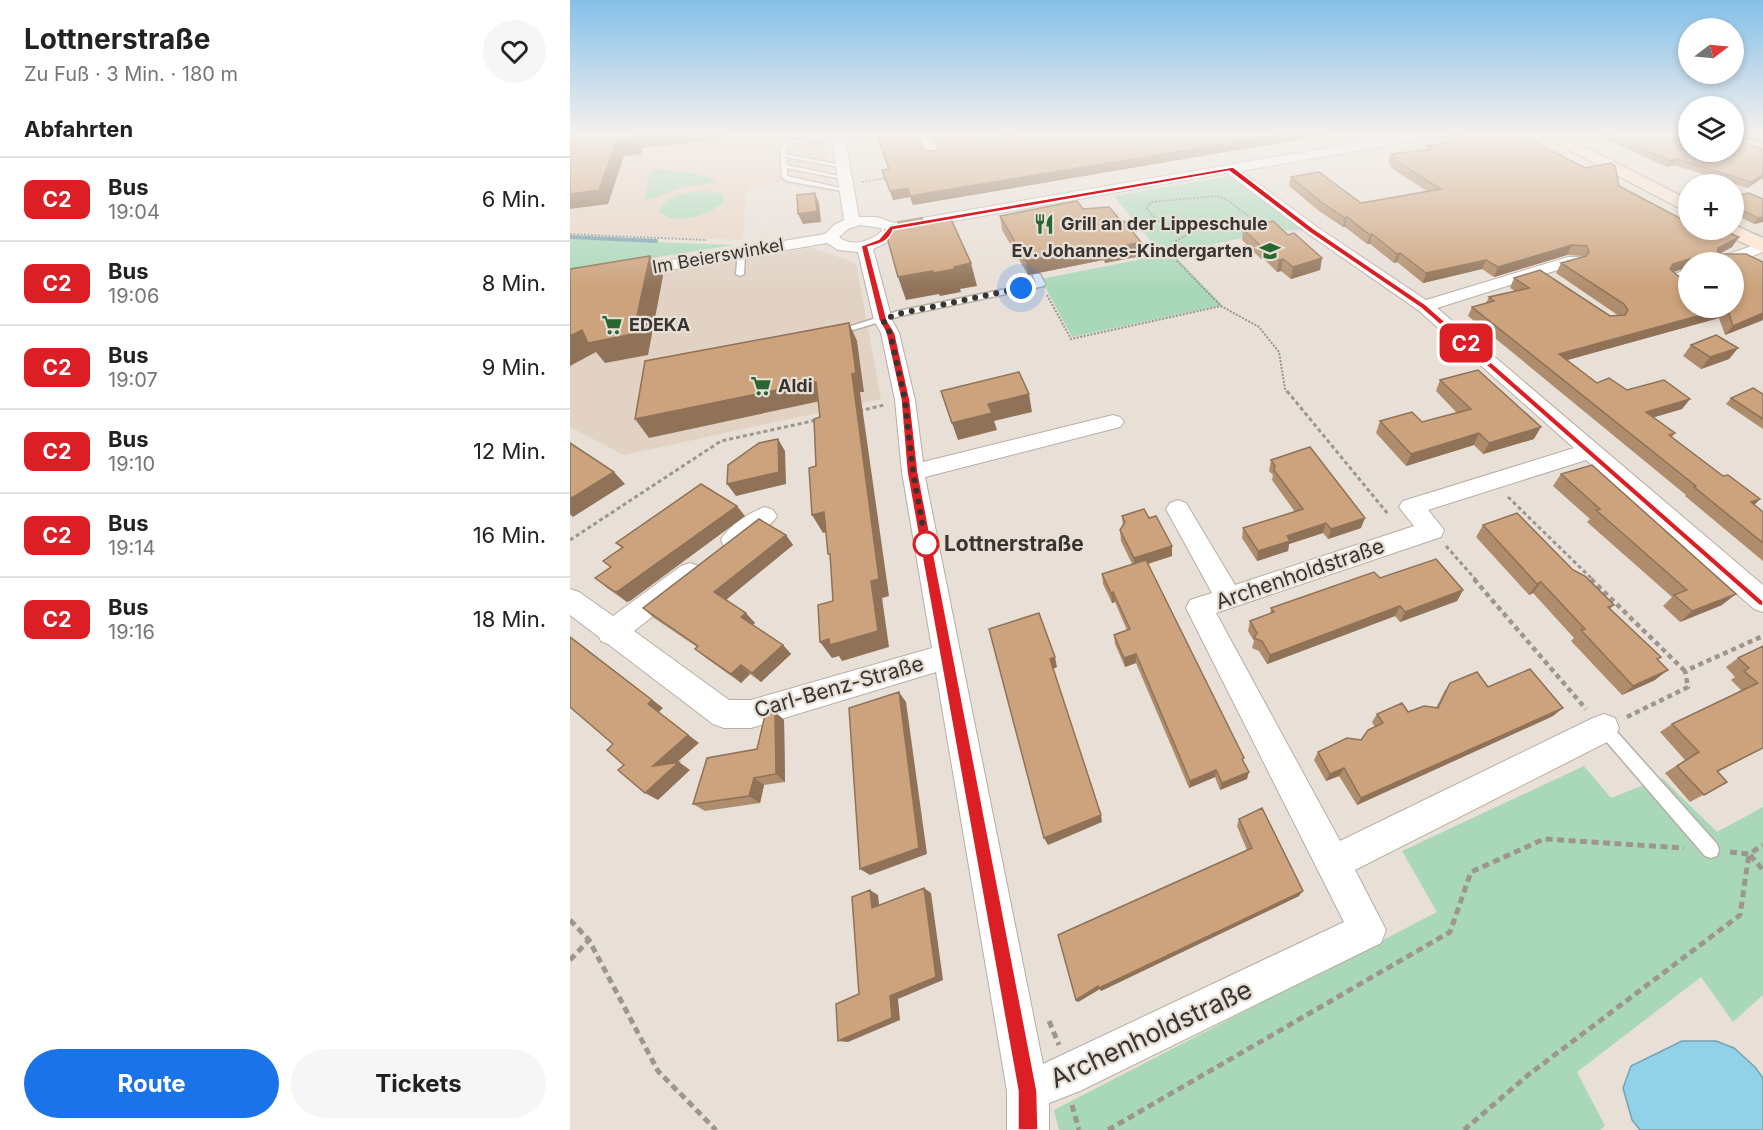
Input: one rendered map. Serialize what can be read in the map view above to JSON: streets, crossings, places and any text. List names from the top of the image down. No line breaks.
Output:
{"streets":{"street":["Im Beierswinkel","Archenholdstraße","Carl-Benz-Straße"]},"places":{"restaurant":["Grill an der Lippeschule"],"school or university":["Ev. Johannes-Kindergarten"],"supermarket":["EDEKA","Aldi"],"other":["Lottnerstraße"]},"lines":["bus line C2"],"north":"right","page":{"heading":[["Lottnerstraße","Zu Fuß · 3 Min. · 180 m"],"Abfahrten"],"on_map":"C2","map_buttons":["+","−"],"list":[{"mark":"C2","name":"Bus","note":"19:04","value":"6 Min."},{"mark":"C2","name":"Bus","note":"19:06","value":"8 Min."},{"mark":"C2","name":"Bus","note":"19:07","value":"9 Min."},{"mark":"C2","name":"Bus","note":"19:10","value":"12 Min."},{"mark":"C2","name":"Bus","note":"19:14","value":"16 Min."},{"mark":"C2","name":"Bus","note":"19:16","value":"18 Min."}],"buttons":["Route","Tickets"]}}
